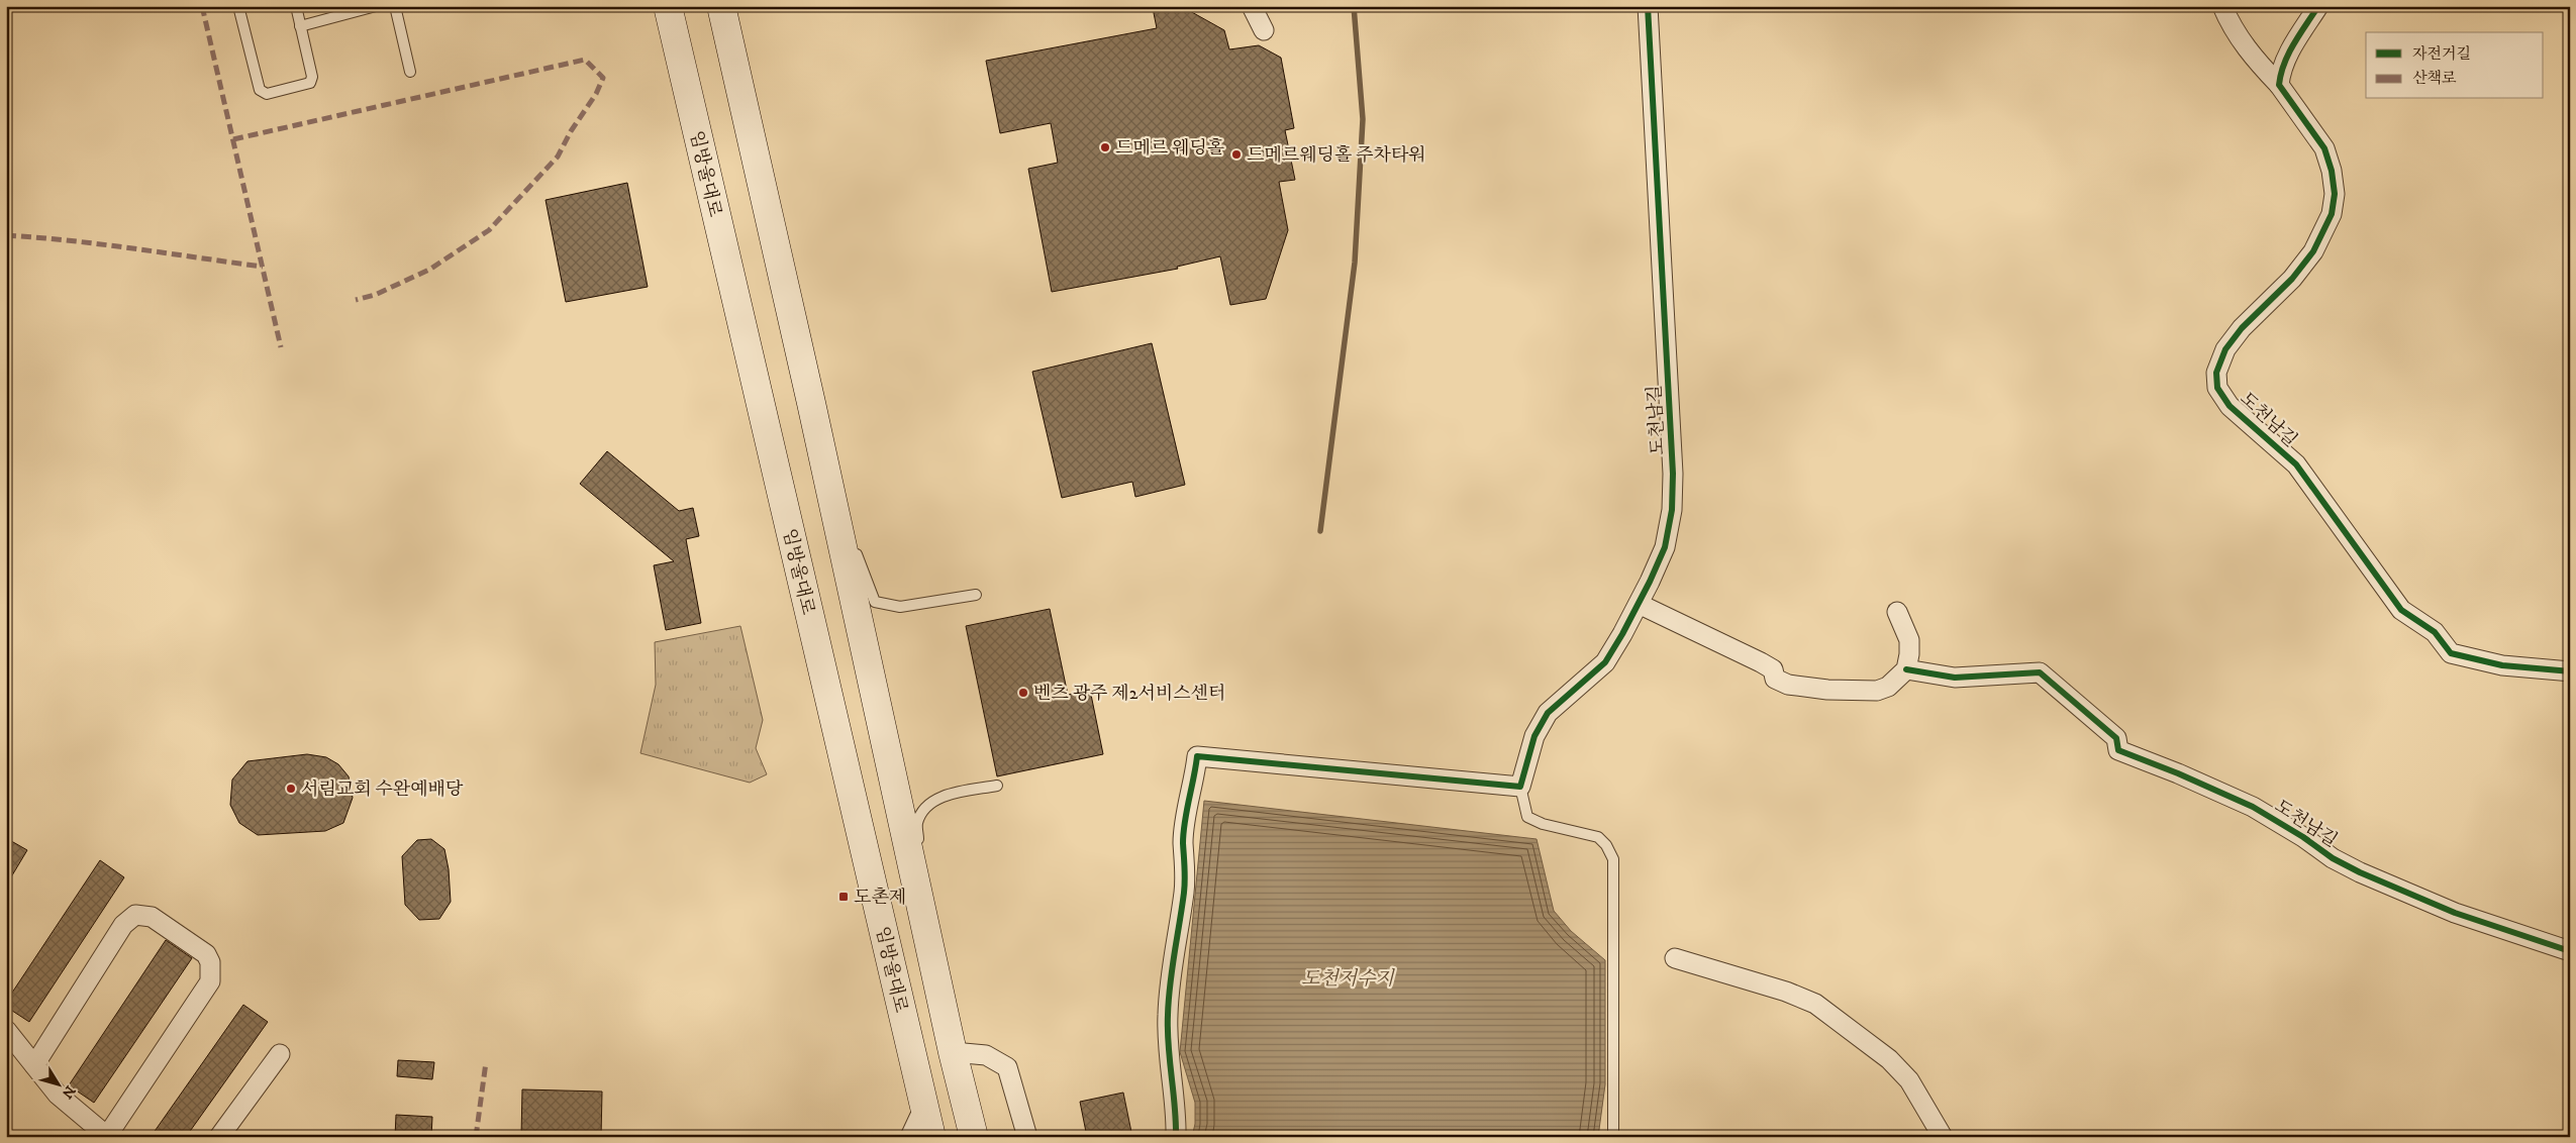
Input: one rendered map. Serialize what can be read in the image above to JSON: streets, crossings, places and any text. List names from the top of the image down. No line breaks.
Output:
{"streets":{"main road":["임방울대로"],"street":["도천남길"]},"water":["도천저수지"],"places":{"other":["드메르 웨딩홀","드메르웨딩홀 주차타워","벤츠 광주 제2서비스센터","서림교회 수완예배당"],"transit":["도촌제"]},"legend":["자전거길","산책로"],"north":"bottom right"}
